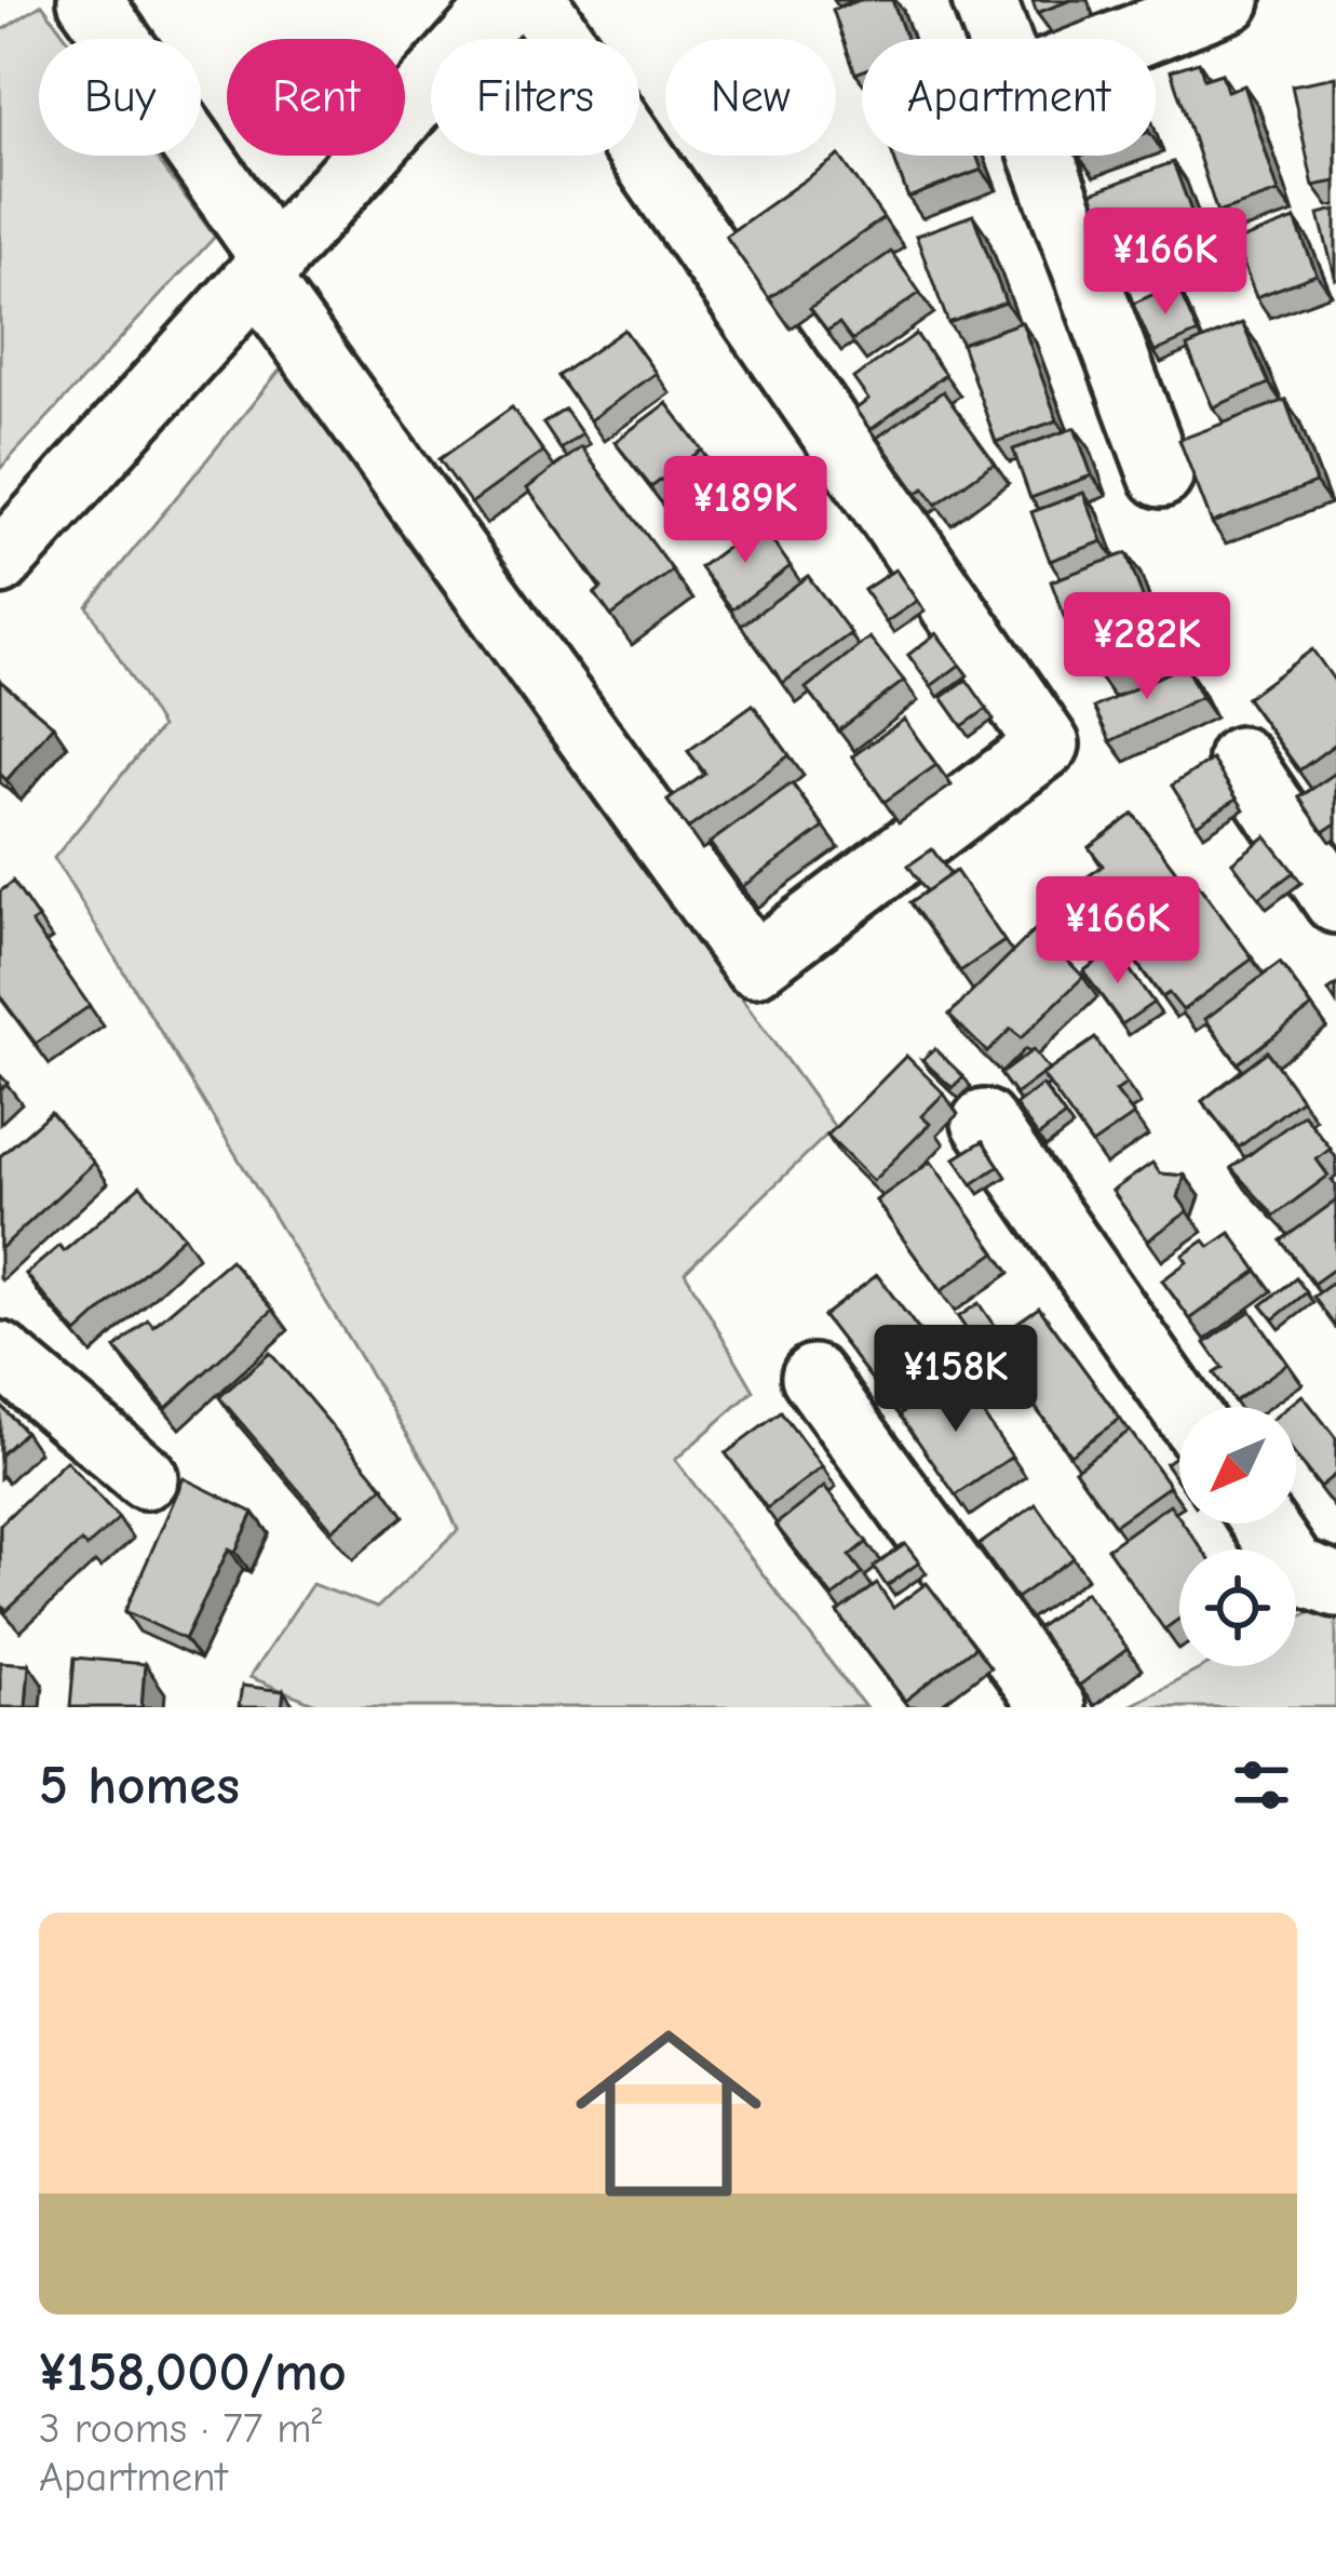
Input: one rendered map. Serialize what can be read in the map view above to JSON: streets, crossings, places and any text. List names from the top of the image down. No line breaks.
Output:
{"north":"bottom left","page":{"chip":["Buy","Rent","Filters","New","Apartment"],"price":["¥166K","¥189K","¥282K","¥166K","¥158K"],"heading":"5 homes","list":[{"name":"¥158,000/mo","note":"3 rooms · 77 m² · Apartment"}]}}
